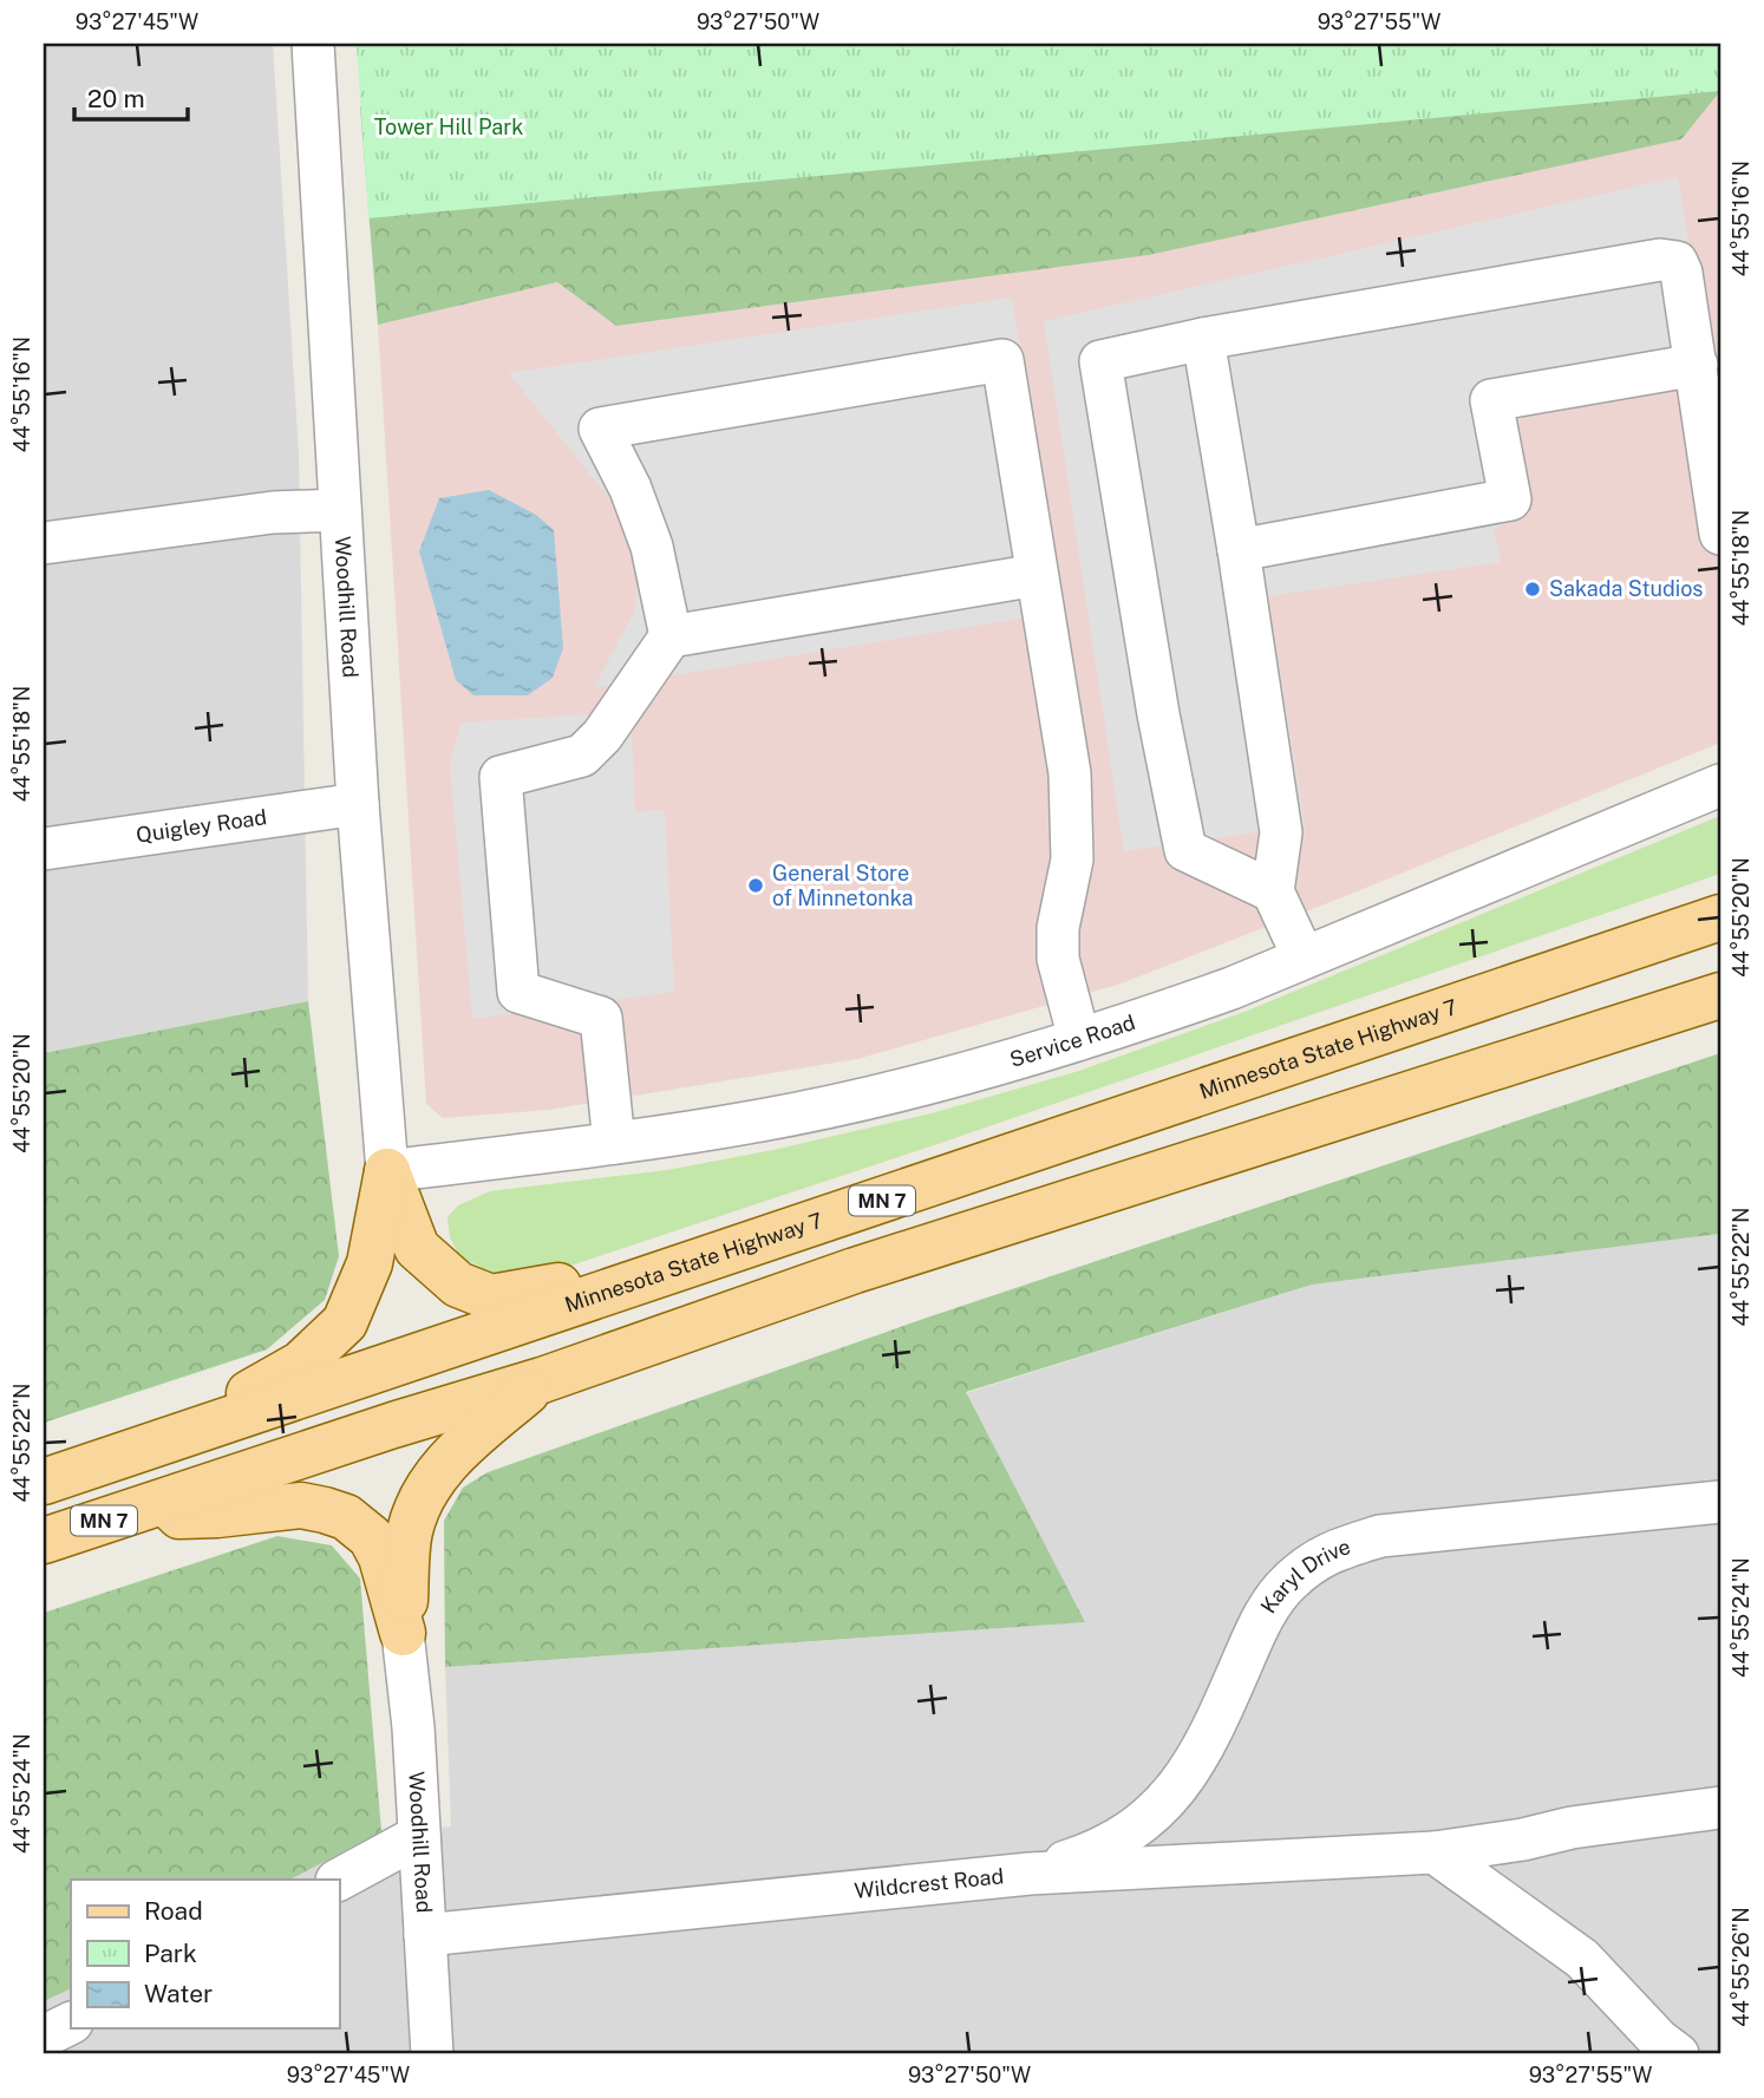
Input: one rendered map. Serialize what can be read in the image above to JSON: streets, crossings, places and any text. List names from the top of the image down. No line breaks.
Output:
{"streets":{"main road":["Minnesota State Highway 7","MN 7"],"street":["Woodhill Road","Quigley Road","Service Road","Karyl Drive","Wildcrest Road"]},"crossings":[["Woodhill Road","Quigley Road"],["Woodhill Road","Service Road"],["Woodhill Road","Wildcrest Road"],["Karyl Drive","Wildcrest Road"]],"parks":["Tower Hill Park"],"places":["Sakada Studios","General Store of Minnetonka"],"legend":["Road","Park","Water"],"scale_bar":"20 m","coordinates":["93°27'45\"W","93°27'50\"W","93°27'55\"W","44°55'16\"N","44°55'18\"N","44°55'20\"N","44°55'22\"N","44°55'24\"N","44°55'26\"N"]}
